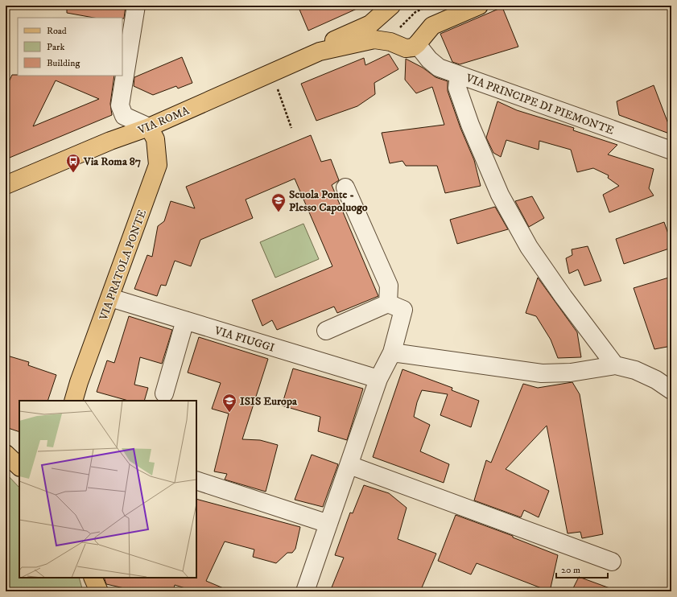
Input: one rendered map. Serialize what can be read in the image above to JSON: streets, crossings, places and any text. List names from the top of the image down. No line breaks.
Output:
{"streets":{"main road":["VIA ROMA","VIA PRATOLA PONTE"],"street":["VIA PRINCIPE DI PIEMONTE","VIA FIUGGI"]},"crossings":[["VIA ROMA","VIA PRATOLA PONTE"],["VIA PRATOLA PONTE","VIA FIUGGI"]],"places":{"bus stop":["Via Roma 87"],"school or university":["Scuola Ponte - Plesso Capoluogo","ISIS Europa"]},"legend":["Road","Park","Building"],"scale_bar":"20 m"}
